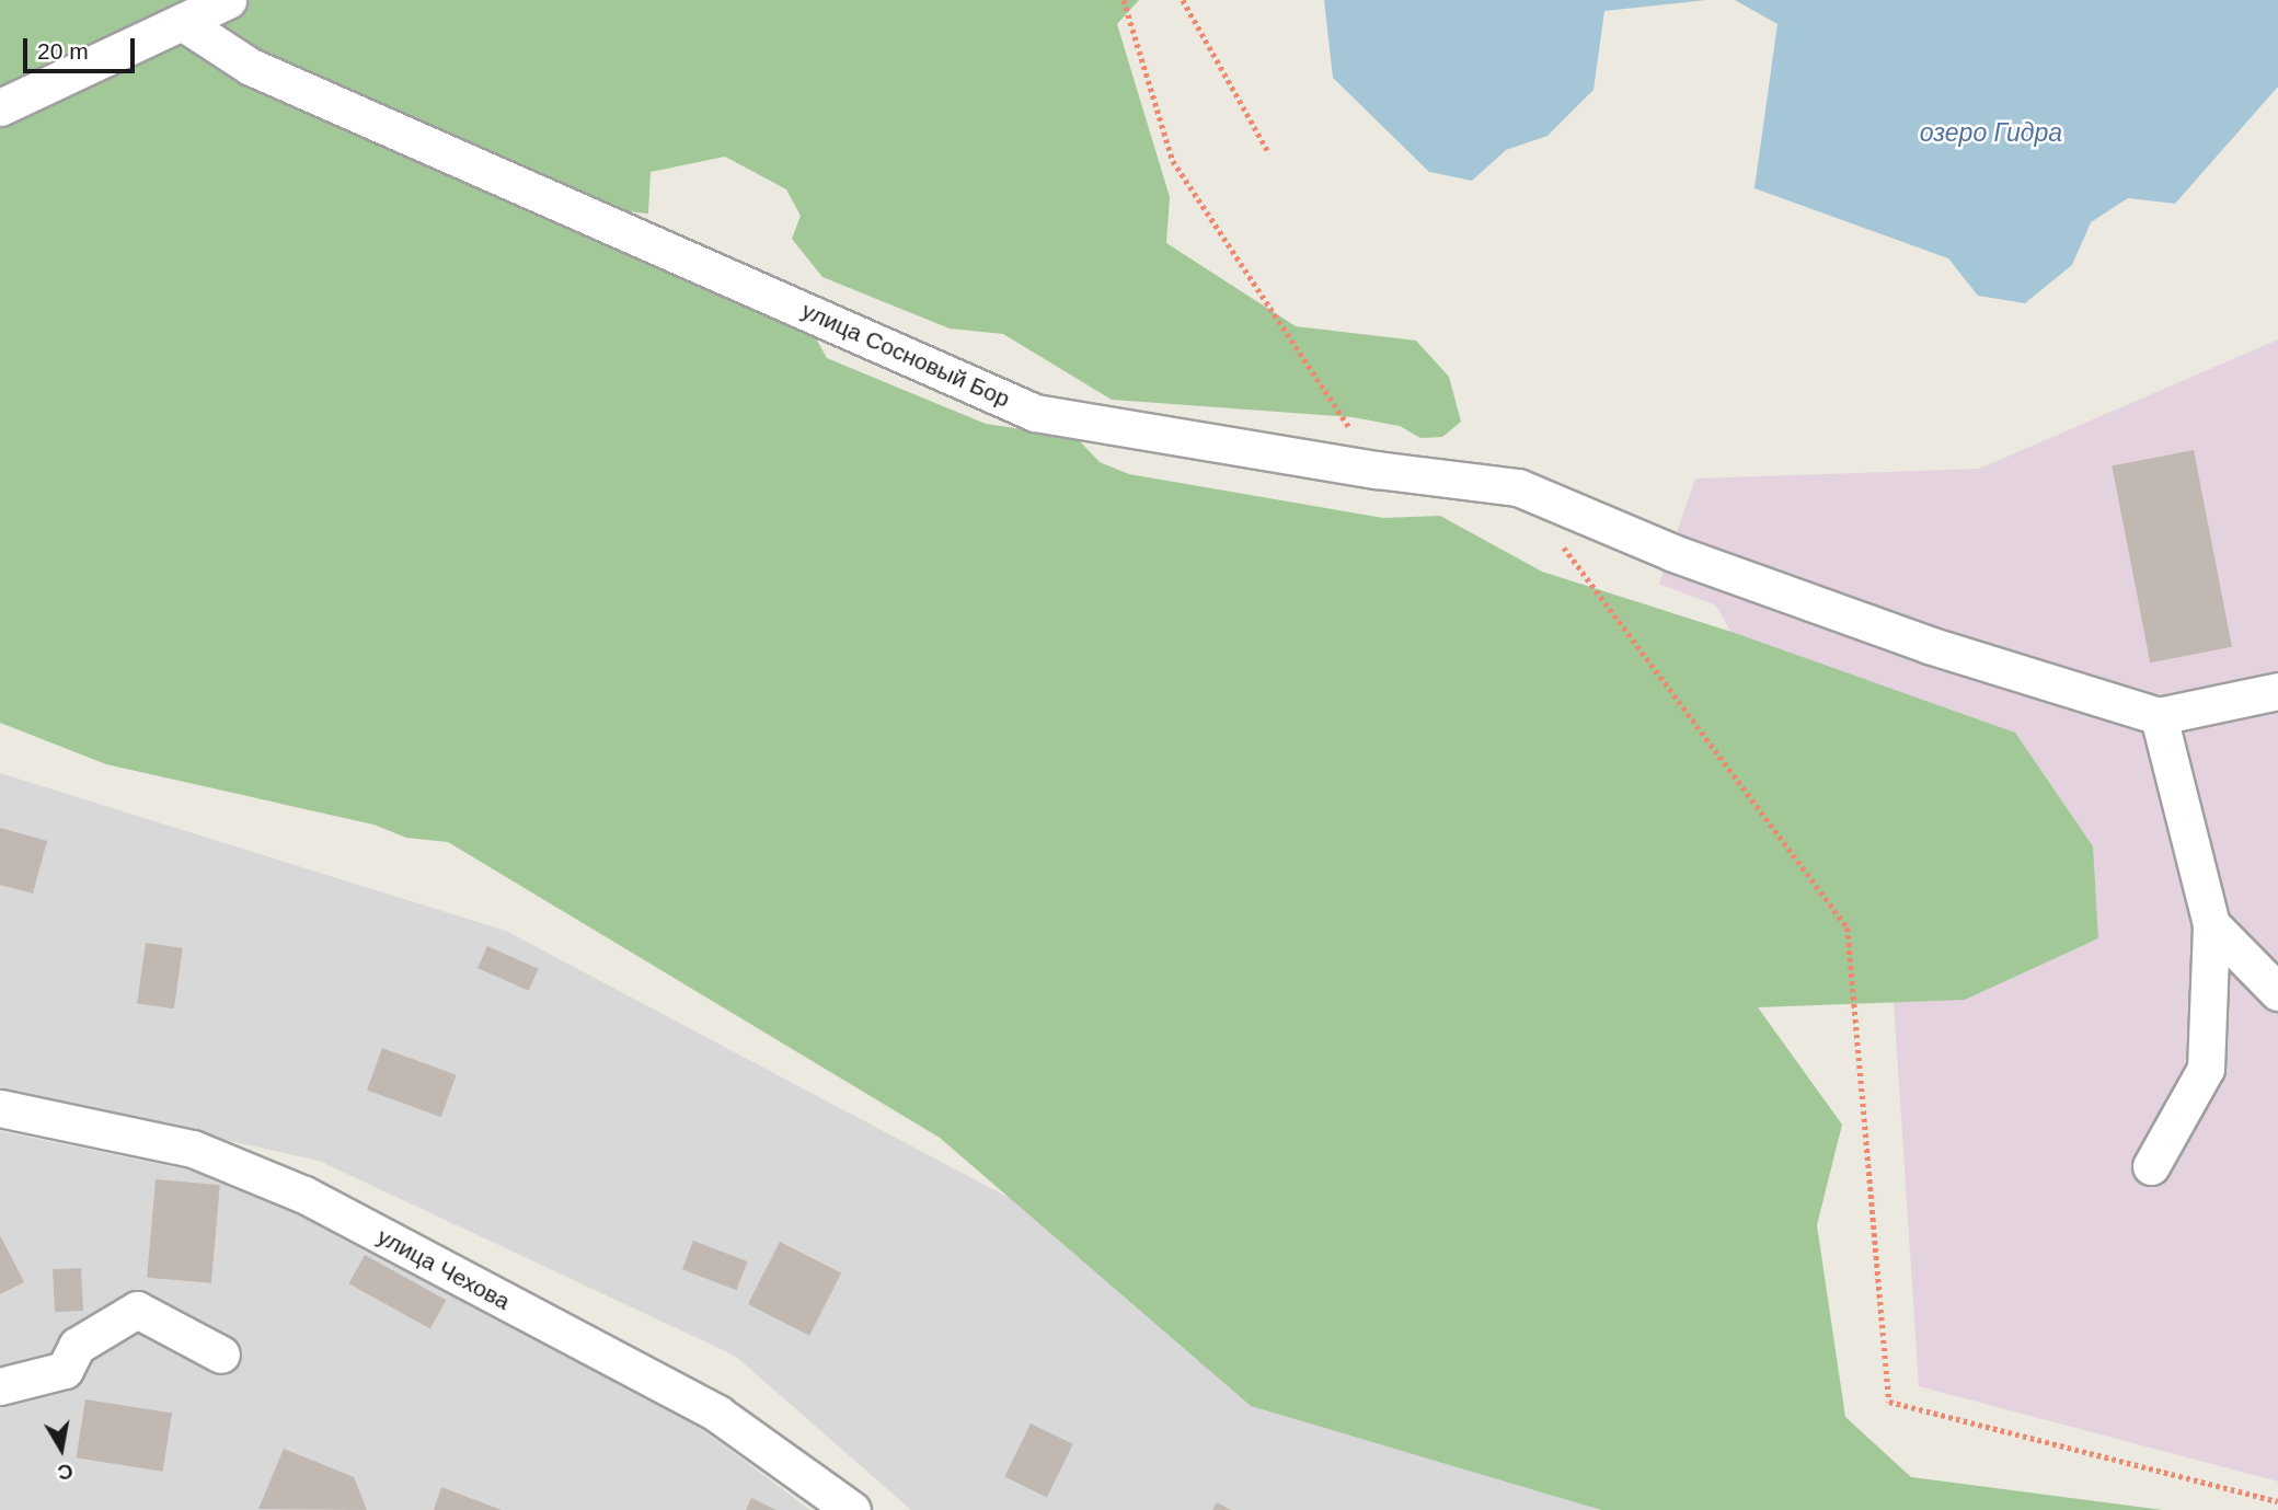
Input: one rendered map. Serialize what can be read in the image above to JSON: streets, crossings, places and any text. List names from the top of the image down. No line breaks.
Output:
{"streets":{"street":["улица Сосновый Бор","улица Чехова"]},"water":["озеро Гидра"],"scale_bar":"20 m","north":"bottom"}
